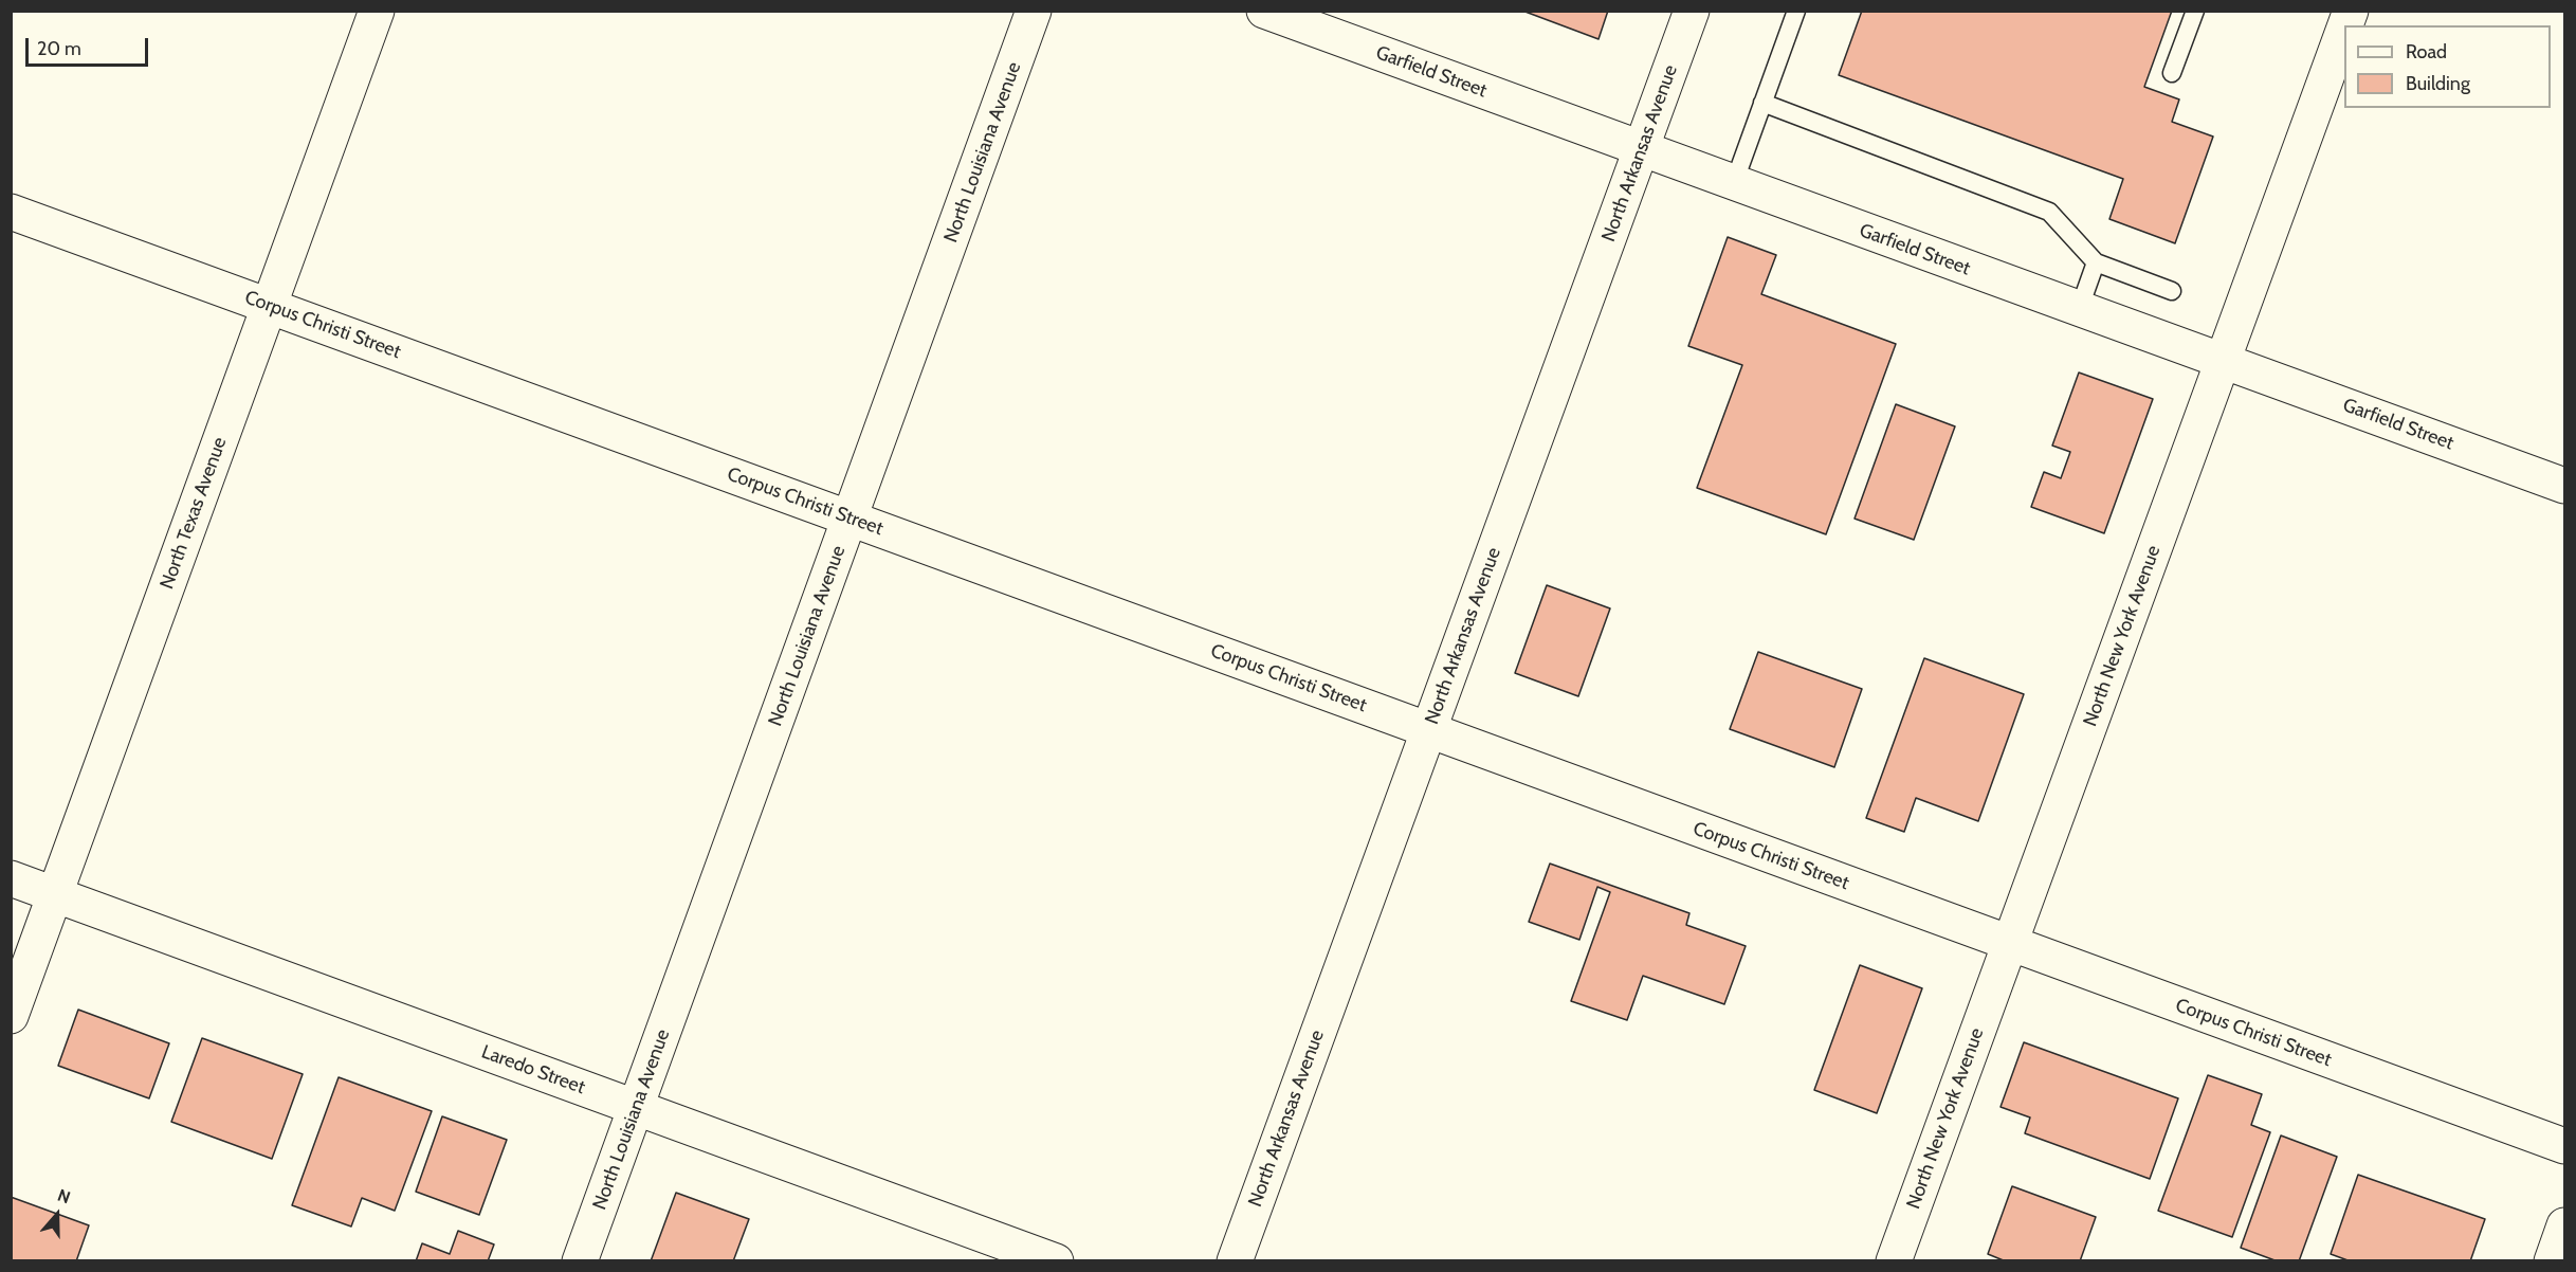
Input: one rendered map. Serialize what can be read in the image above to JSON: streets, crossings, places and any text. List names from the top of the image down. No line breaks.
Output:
{"streets":{"street":["Garfield Street","North Louisiana Avenue","North Arkansas Avenue","Corpus Christi Street","North Texas Avenue","North New York Avenue","Laredo Street"]},"crossings":[["Garfield Street","North Arkansas Avenue"],["Garfield Street","North New York Avenue"],["North Louisiana Avenue","Corpus Christi Street"],["North Louisiana Avenue","Laredo Street"],["North Arkansas Avenue","Corpus Christi Street"],["Corpus Christi Street","North Texas Avenue"],["Corpus Christi Street","North New York Avenue"],["North Texas Avenue","Laredo Street"]],"legend":["Road","Building"],"scale_bar":"20 m","north":"top"}
